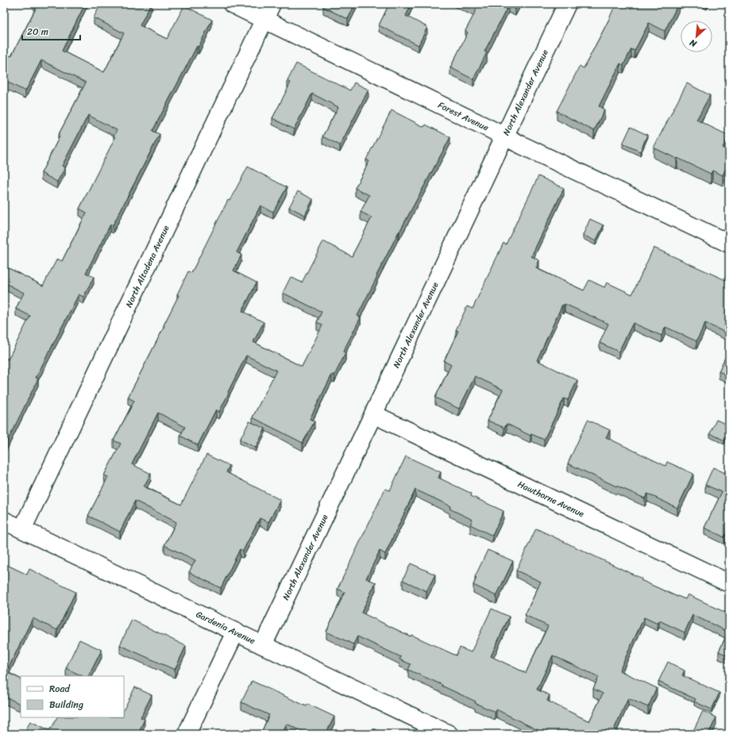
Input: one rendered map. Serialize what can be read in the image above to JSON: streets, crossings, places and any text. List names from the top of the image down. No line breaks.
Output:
{"streets":{"street":["North Alexander Avenue","Forest Avenue","North Altadena Avenue","Hawthorne Avenue","Gardenia Avenue"]},"crossings":[["North Alexander Avenue","Forest Avenue"],["North Alexander Avenue","Hawthorne Avenue"],["North Alexander Avenue","Gardenia Avenue"],["Forest Avenue","North Altadena Avenue"],["North Altadena Avenue","Gardenia Avenue"]],"legend":["Road","Building"],"scale_bar":"20 m","north":"bottom left"}
